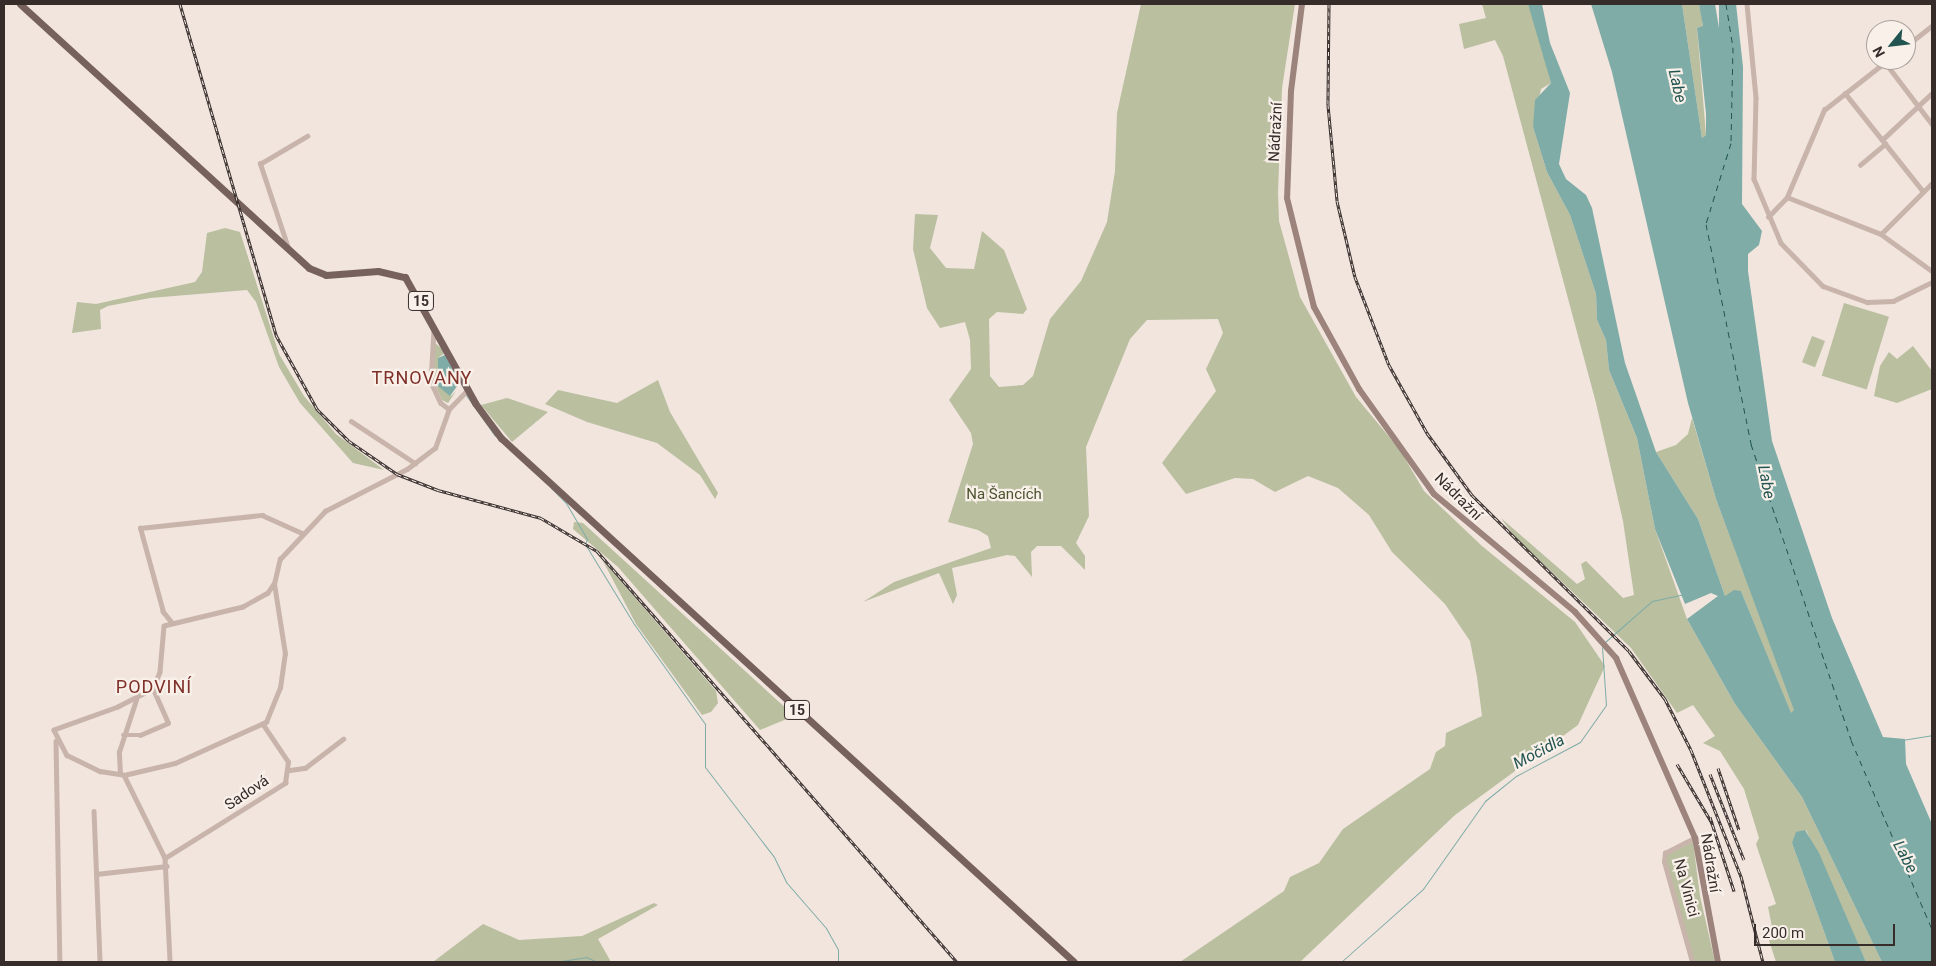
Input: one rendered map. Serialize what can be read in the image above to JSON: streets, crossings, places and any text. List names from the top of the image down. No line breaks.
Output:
{"streets":{"main road":["Nádražní","15"],"street":["Sadová","Na Vinici"]},"crossings":[["Nádražní","Na Vinici"]],"districts":["TRNOVANY","PODVINÍ"],"water":["Labe","Močidla"],"parks":["Na Šancích"],"scale_bar":"200 m","north":"bottom left"}
